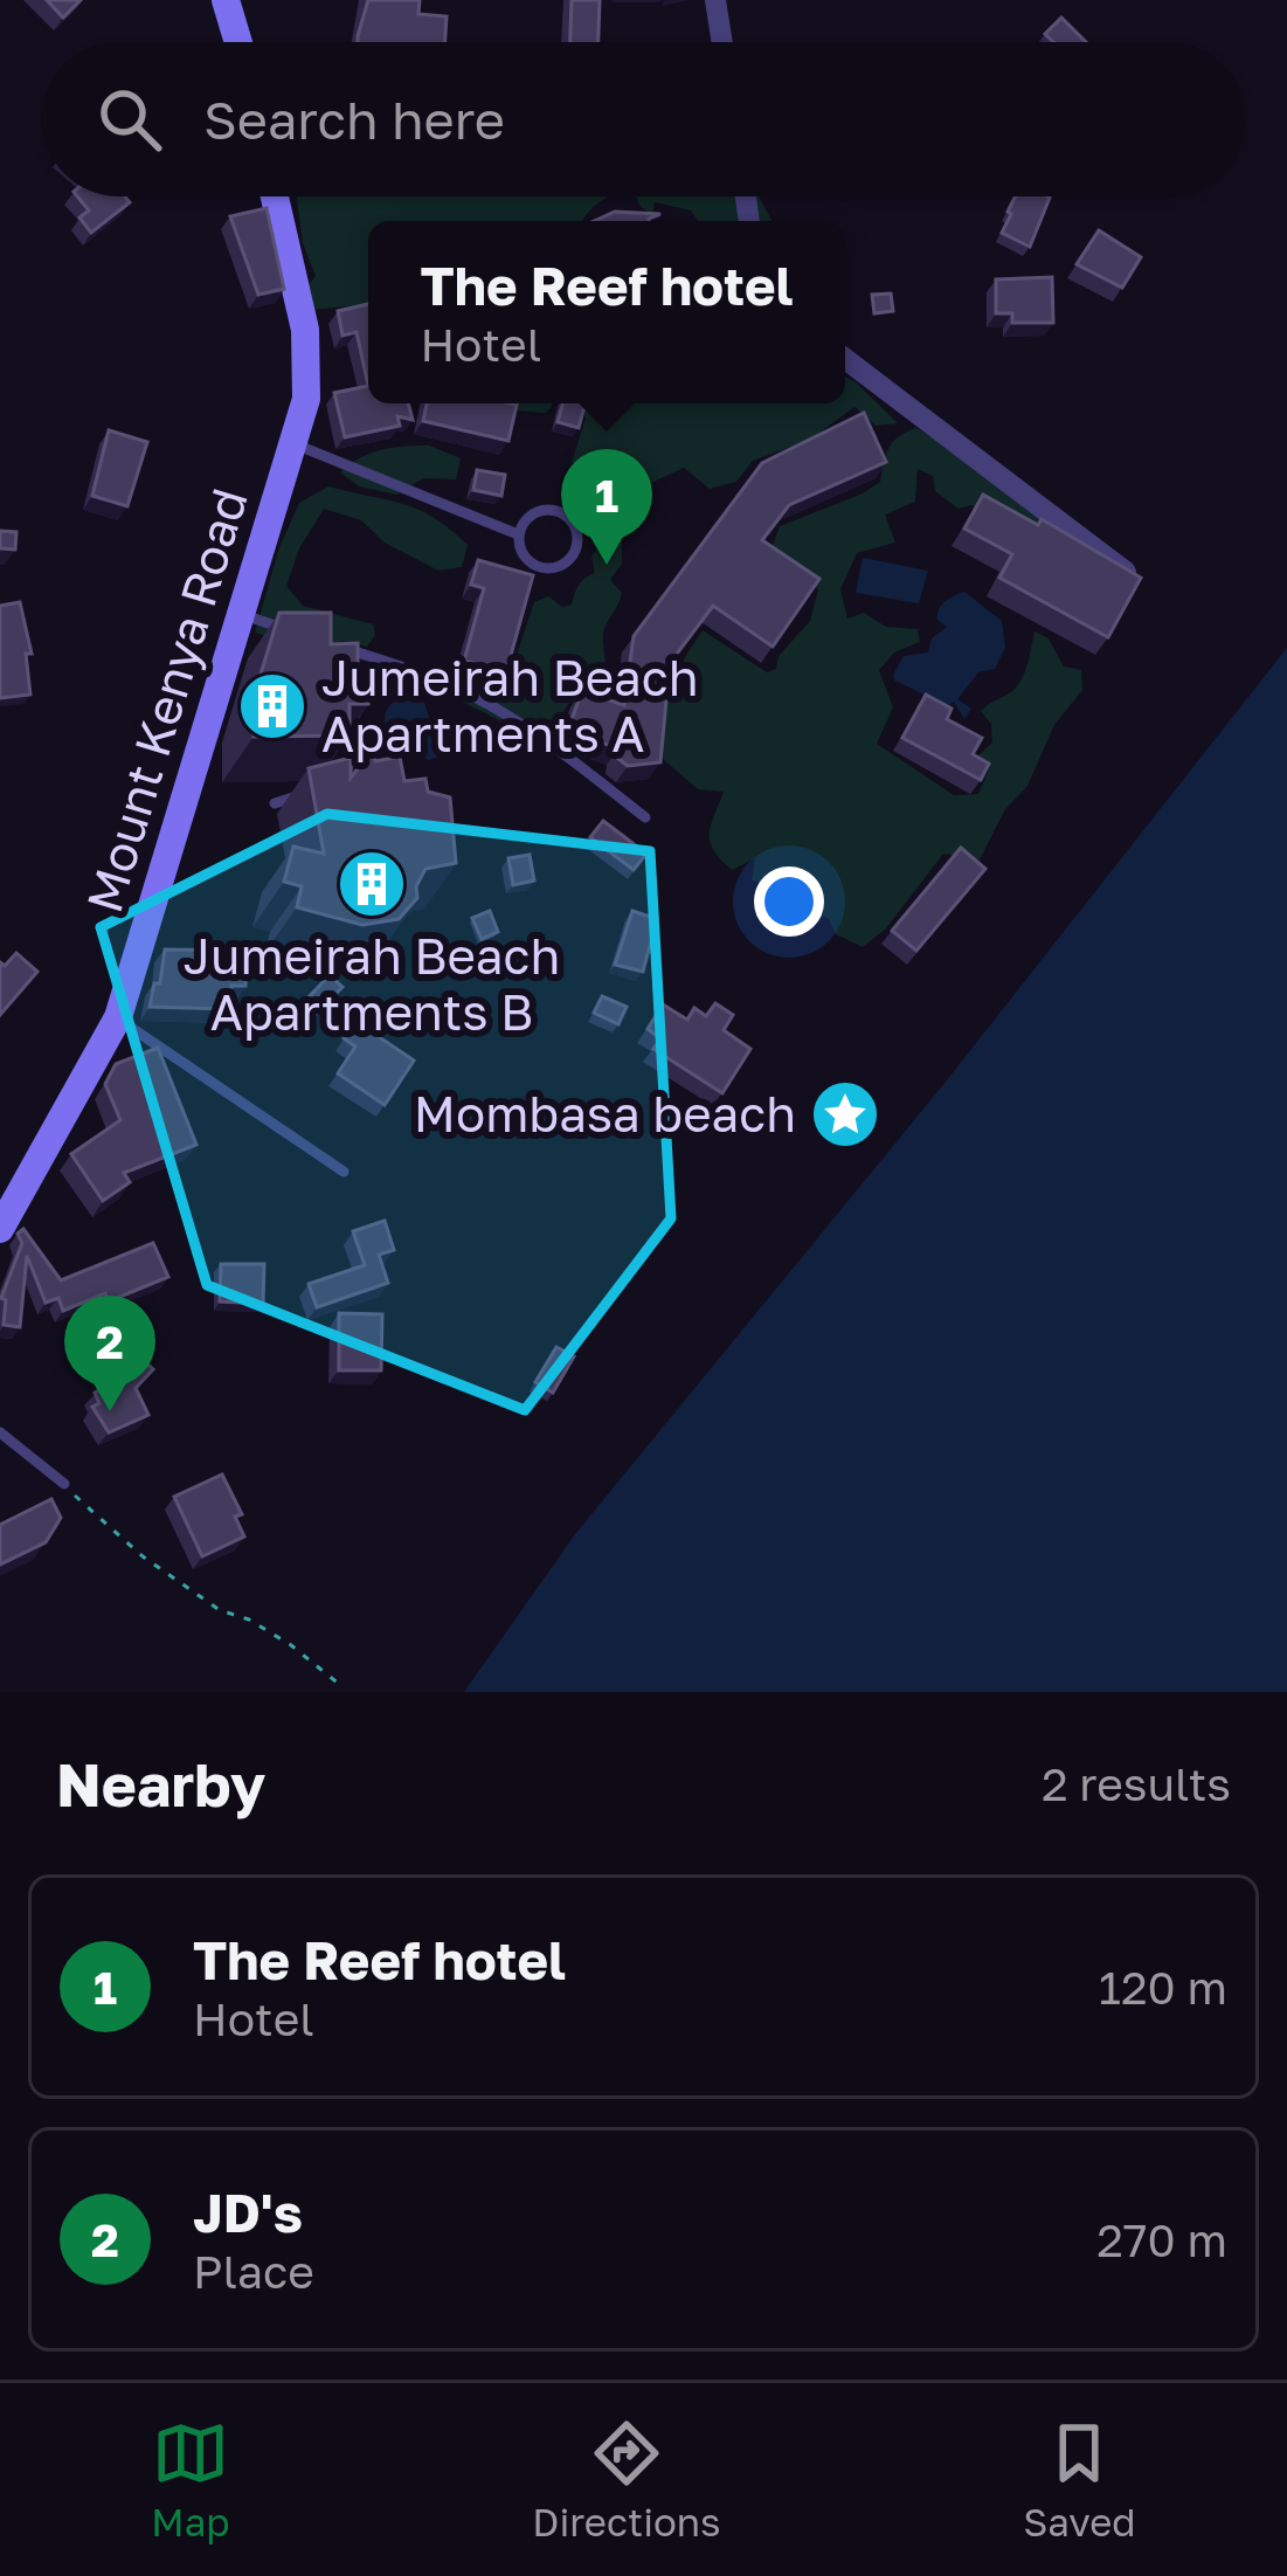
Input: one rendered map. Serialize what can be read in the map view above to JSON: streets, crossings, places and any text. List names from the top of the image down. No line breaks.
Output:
{"streets":{"main road":["Mount Kenya Road"]},"places":{"building":["Jumeirah Beach Apartments A","Jumeirah Beach Apartments B"],"place":["Mombasa beach"]},"page":{"search":"Search here","popup":["The Reef hotel","Hotel"],"pins":["1","2"],"heading":["Nearby","2 results"],"list":[{"mark":"1","name":"The Reef hotel","note":"Hotel","value":"120 m"},{"mark":"2","name":"JD's","note":"Place","value":"270 m"}],"nav":["Map","Directions","Saved"]}}
